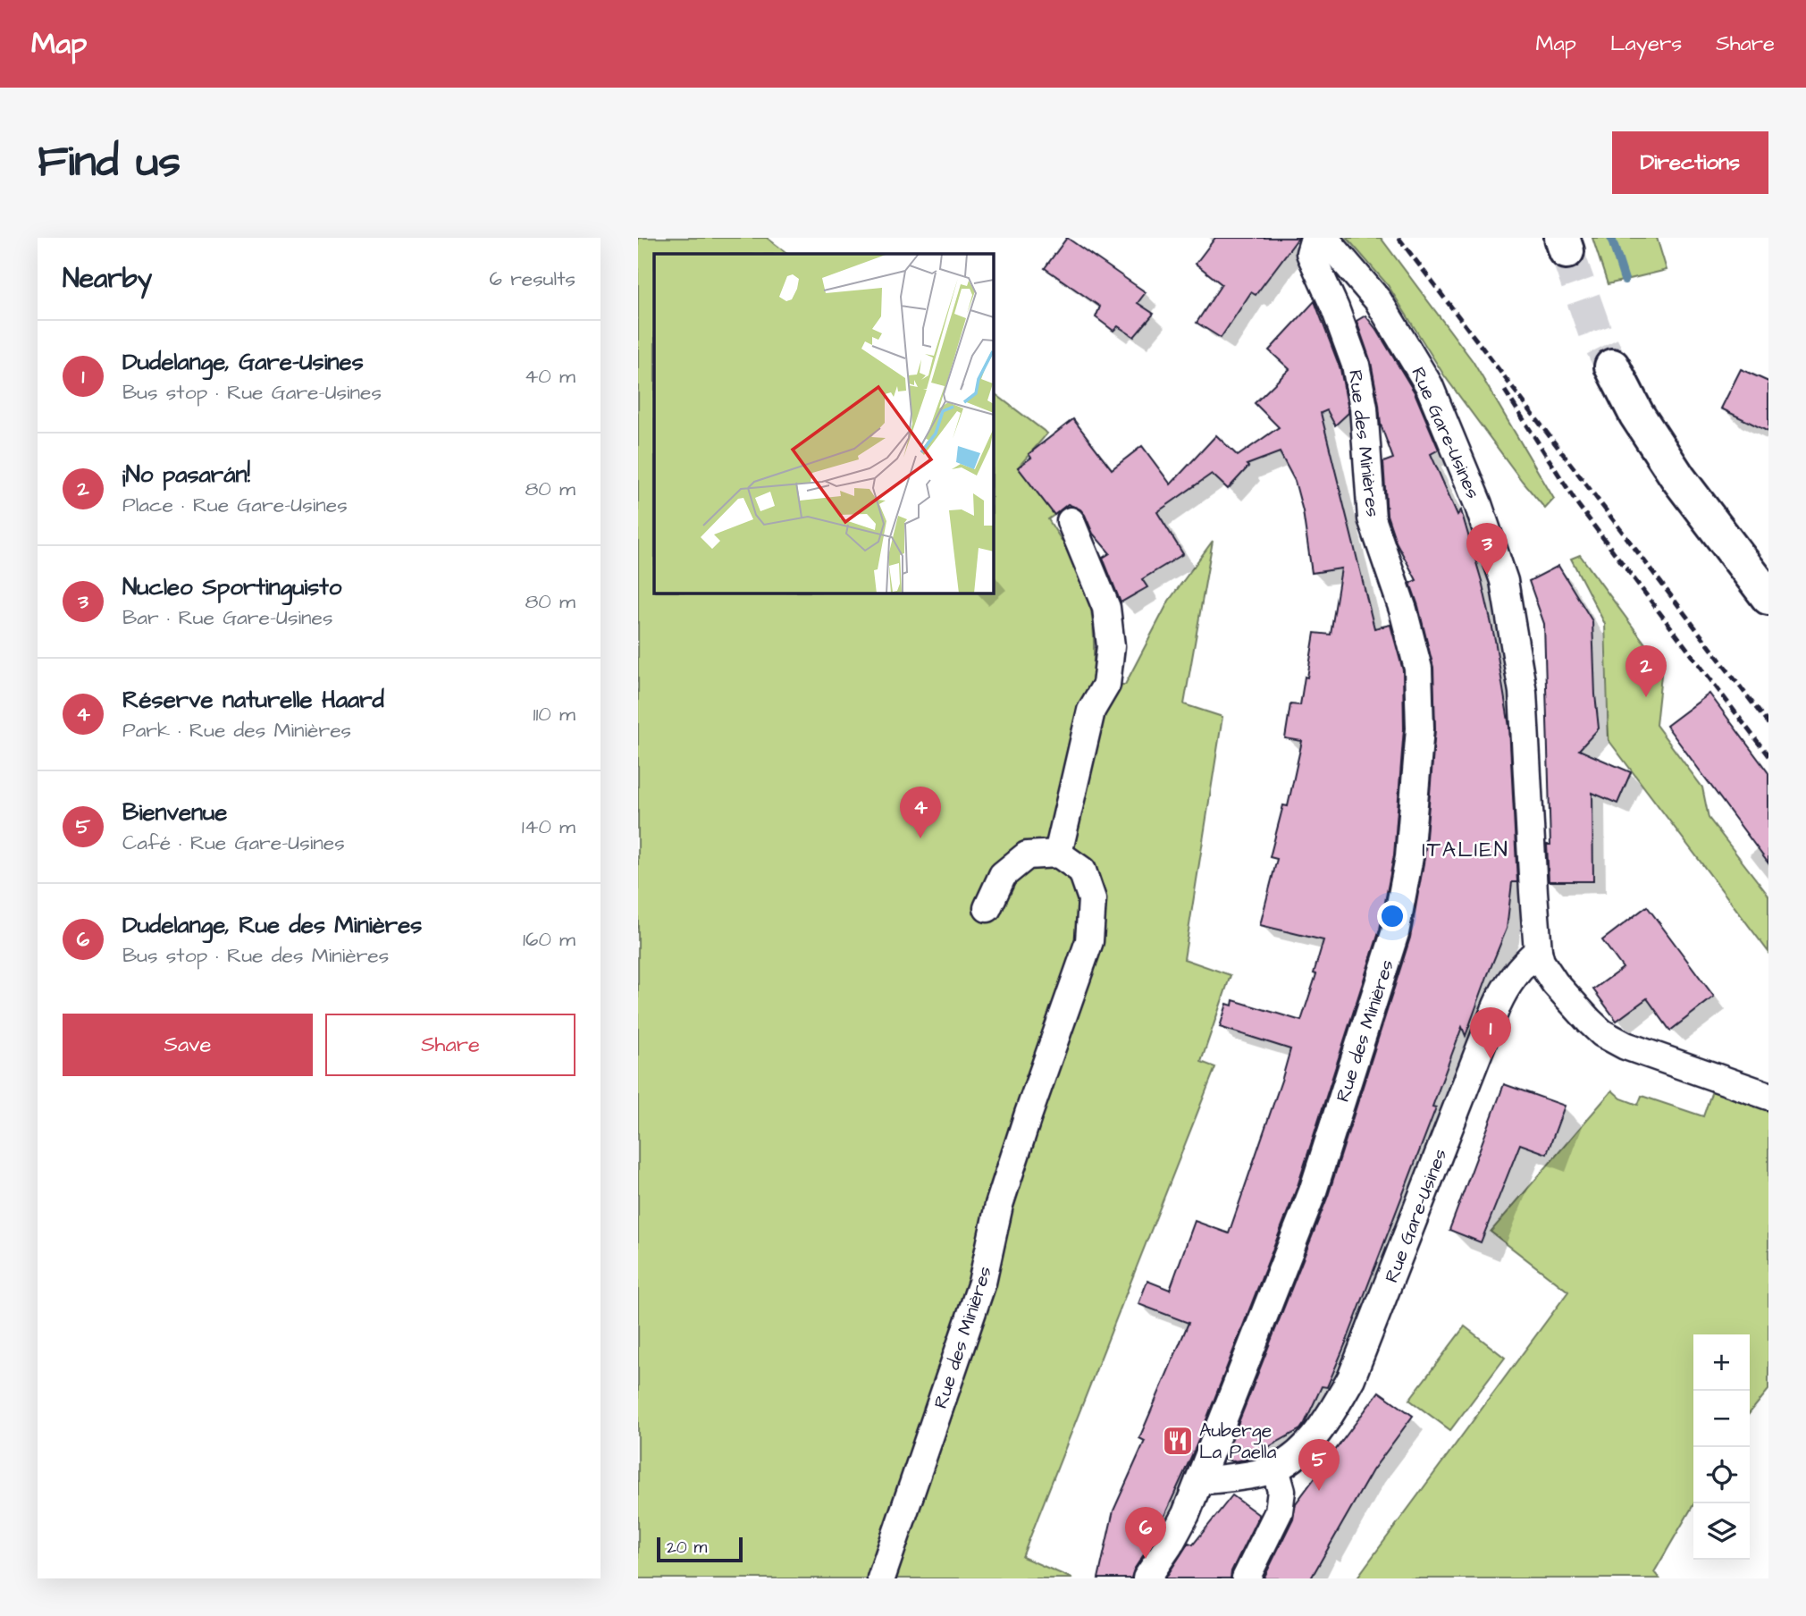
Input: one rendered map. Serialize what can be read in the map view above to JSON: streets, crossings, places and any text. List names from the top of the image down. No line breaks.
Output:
{"streets":{"street":["Rue Gare-Usines","Rue des Minières"]},"crossings":[["Rue Gare-Usines","Rue des Minières"]],"districts":["ITALIEN"],"places":{"restaurant":["Auberge La Paella"]},"scale_bar":"20 m","page":{"header":"Map","nav":["Map","Layers","Share"],"buttons":["Directions",["Save","Share"]],"title":"Find us","heading":["Nearby","6 results"],"list":[{"mark":"1","name":"Dudelange, Gare-Usines","note":"Bus stop · Rue Gare-Usines","value":"40 m"},{"mark":"2","name":"¡No pasarán!","note":"Place · Rue Gare-Usines","value":"80 m"},{"mark":"3","name":"Nucleo Sportinguisto","note":"Bar · Rue Gare-Usines","value":"80 m"},{"mark":"4","name":"Réserve naturelle Haard","note":"Park · Rue des Minières","value":"110 m"},{"mark":"5","name":"Bienvenue","note":"Café · Rue Gare-Usines","value":"140 m"},{"mark":"6","name":"Dudelange, Rue des Minières","note":"Bus stop · Rue des Minières","value":"160 m"}],"pins":["3","2","4","1","5","6"],"map_buttons":["+","−"],"scale":"20 m"}}
